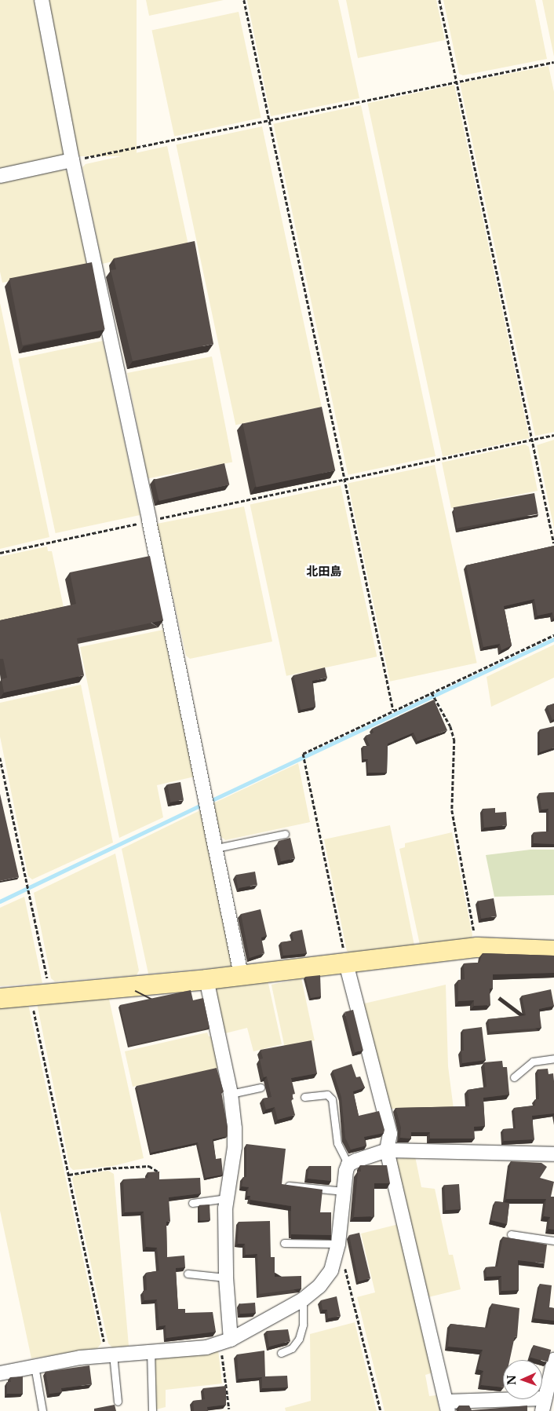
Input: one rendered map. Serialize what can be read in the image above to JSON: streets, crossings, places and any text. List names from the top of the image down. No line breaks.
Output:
{"districts":["北田島"],"north":"left"}
